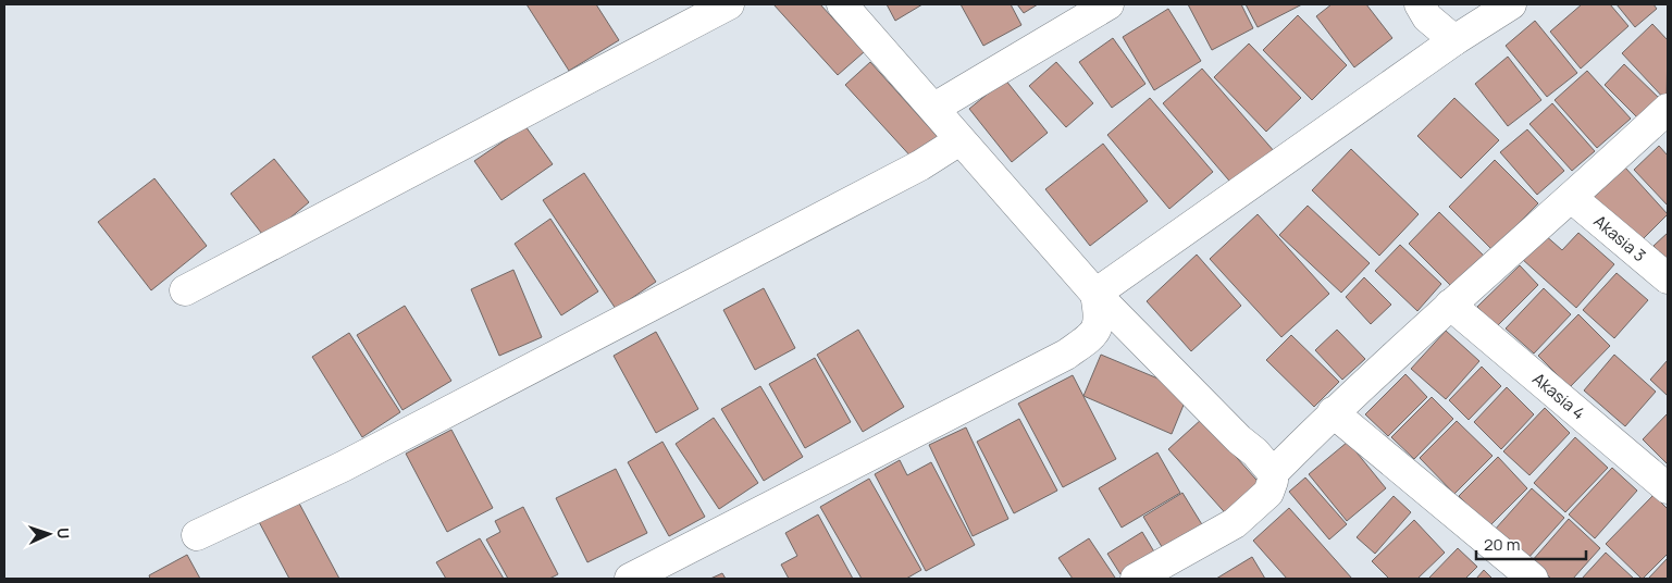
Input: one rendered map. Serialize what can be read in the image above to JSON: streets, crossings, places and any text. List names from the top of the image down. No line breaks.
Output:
{"streets":{"street":["Akasia 3","Akasia 4"]},"scale_bar":"20 m","north":"right"}
